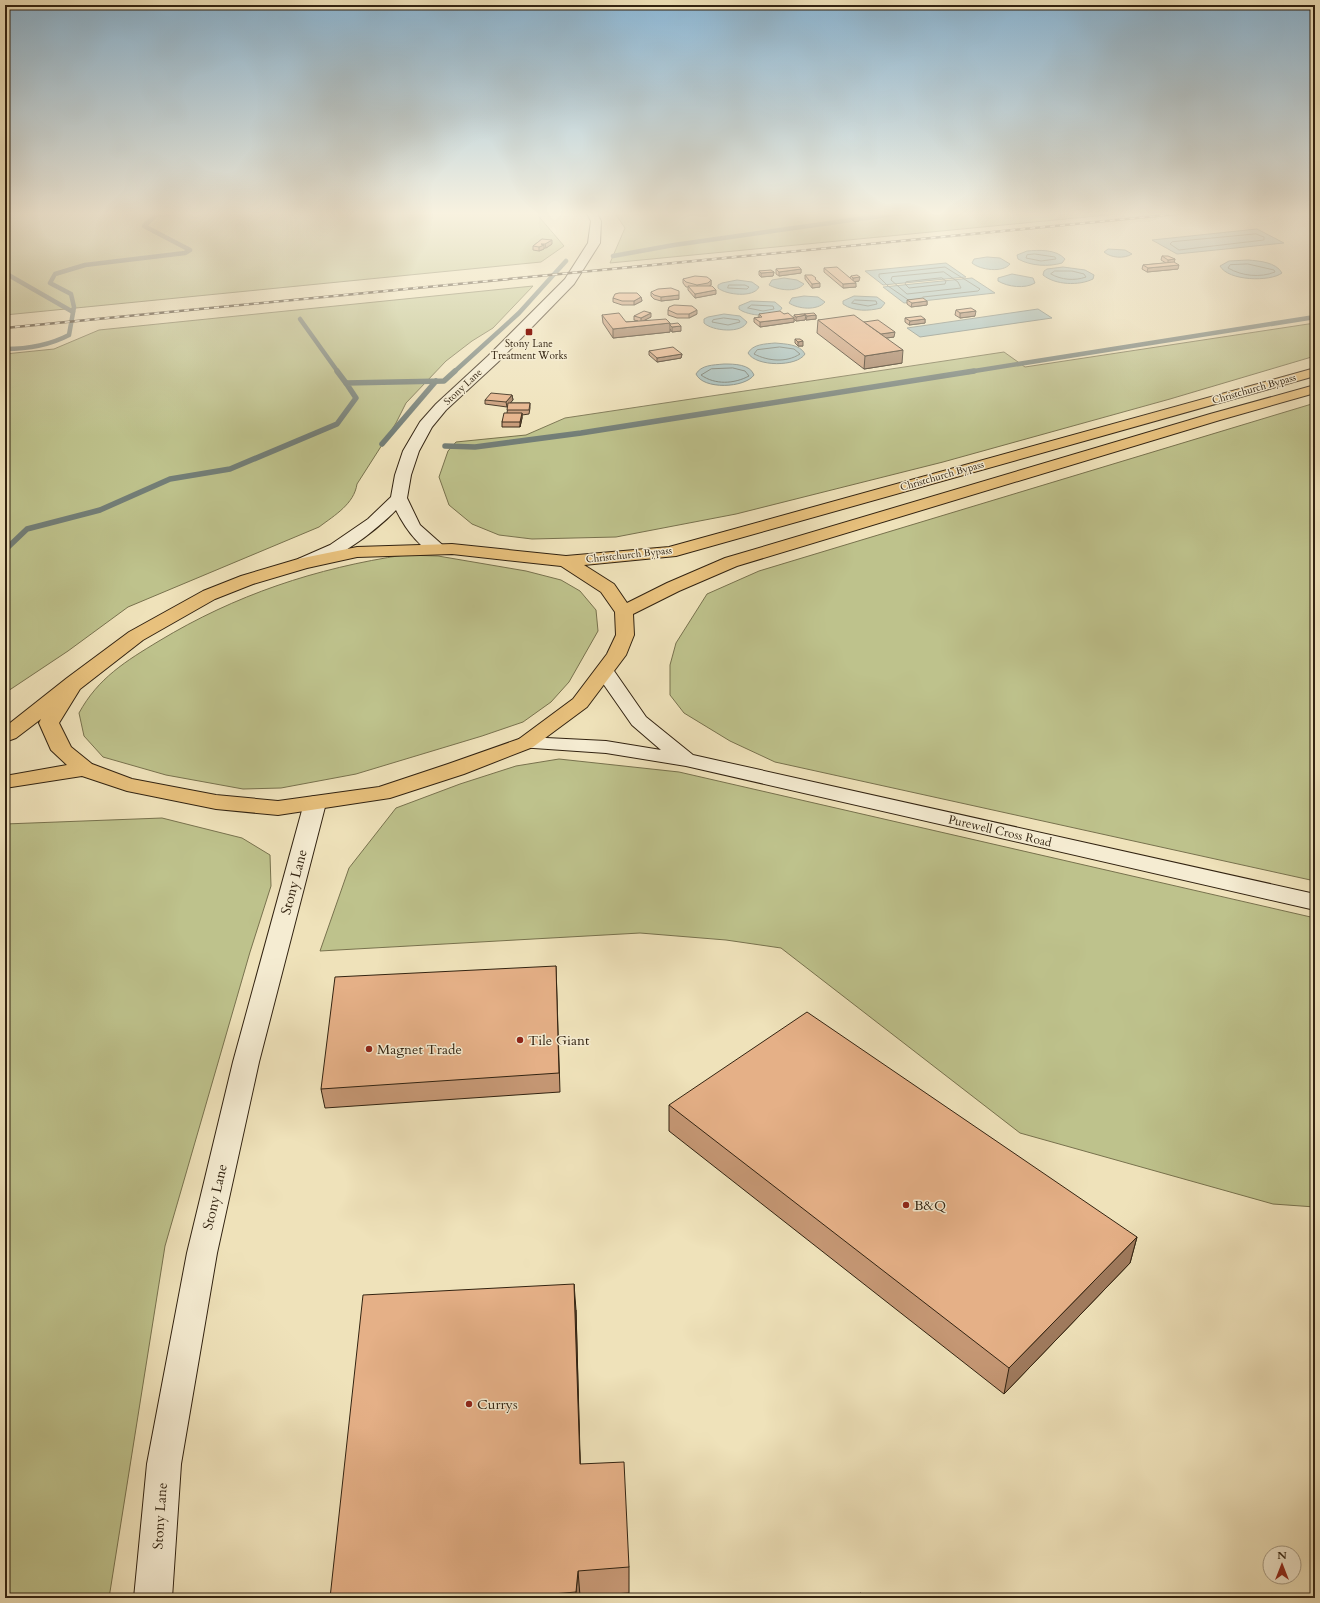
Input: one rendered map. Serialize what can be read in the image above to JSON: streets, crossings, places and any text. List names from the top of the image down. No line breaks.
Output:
{"streets":{"main road":["Stony Lane","Christchurch Bypass","Purewell Cross Road"]},"places":{"transit":["Stony Lane Treatment Works"],"other":["Tile Giant","Magnet Trade","B&Q","Currys"]},"north":"top"}
